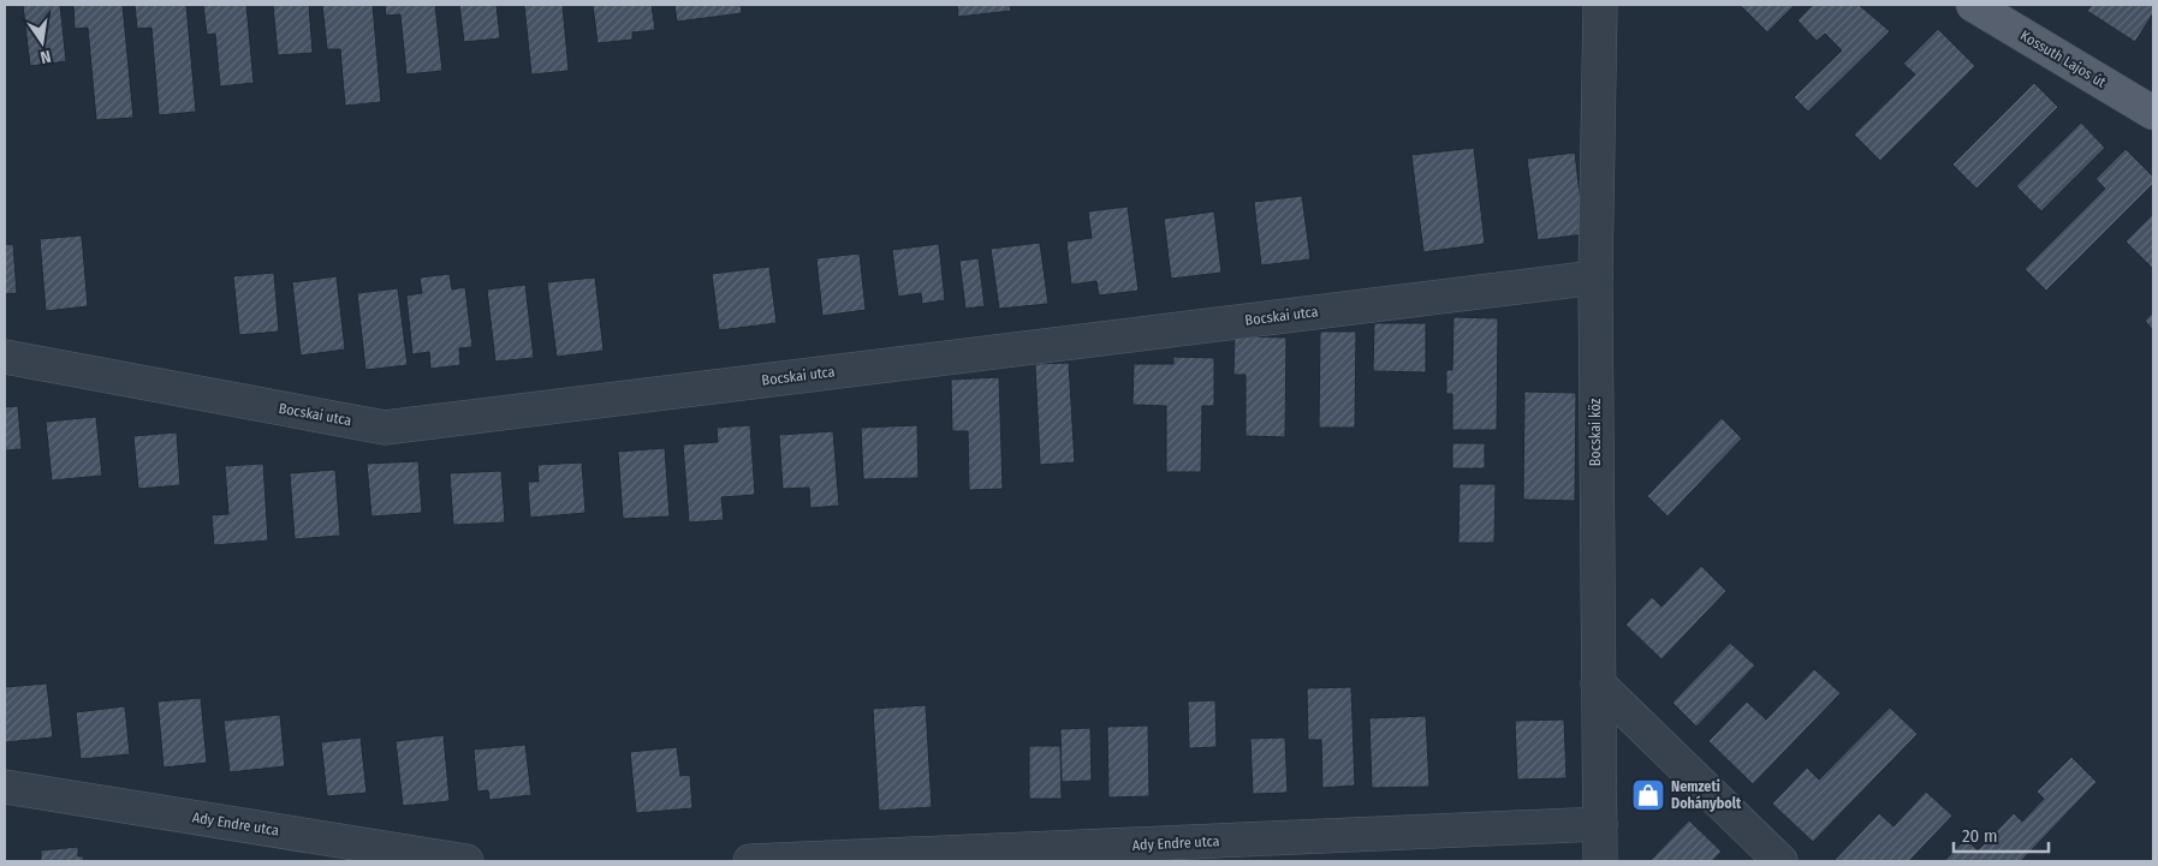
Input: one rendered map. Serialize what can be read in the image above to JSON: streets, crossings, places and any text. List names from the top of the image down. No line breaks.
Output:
{"streets":{"main road":["Kossuth Lajos út"],"street":["Bocskai utca","Bocskai köz","Ady Endre utca"]},"crossings":[["Bocskai utca","Bocskai köz"],["Bocskai köz","Ady Endre utca"]],"places":{"shop":["Nemzeti Dohánybolt"]},"scale_bar":"20 m","north":"bottom"}
